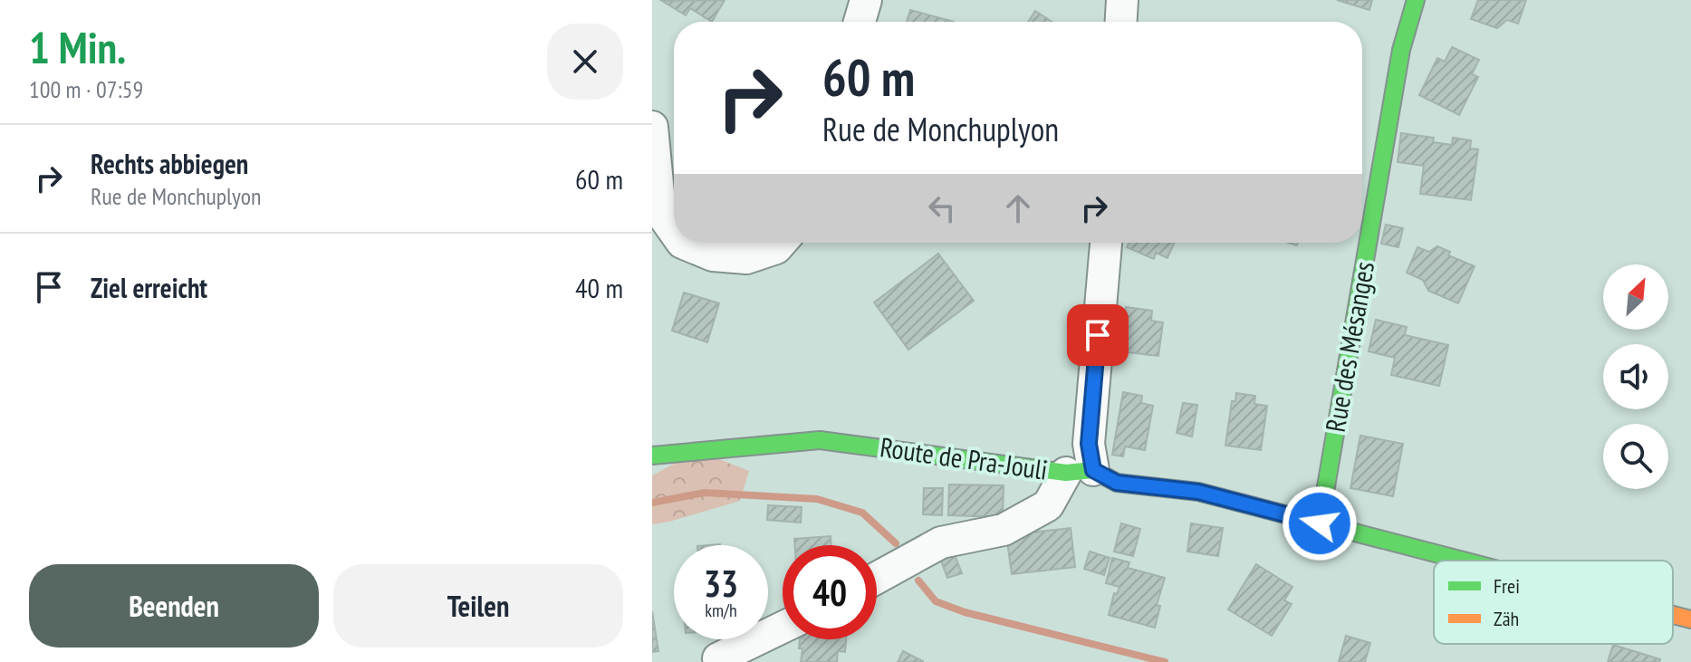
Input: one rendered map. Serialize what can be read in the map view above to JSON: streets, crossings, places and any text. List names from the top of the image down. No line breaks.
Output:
{"streets":{"street":["Rue des Mésanges","Route de Pra-Jouli"]},"crossings":[["Rue des Mésanges","Route de Pra-Jouli"]],"legend":["Frei","Zäh"],"north":"top right","page":{"heading":["1 Min.","100 m · 07:59"],"turn":["60 m","Rue de Monchuplyon"],"list":[{"name":"Rechts abbiegen","note":"Rue de Monchuplyon","value":"60 m"},{"name":"Ziel erreicht","value":"40 m"}],"speed":"33 km/h","limit":"40","buttons":["Beenden","Teilen"]}}
